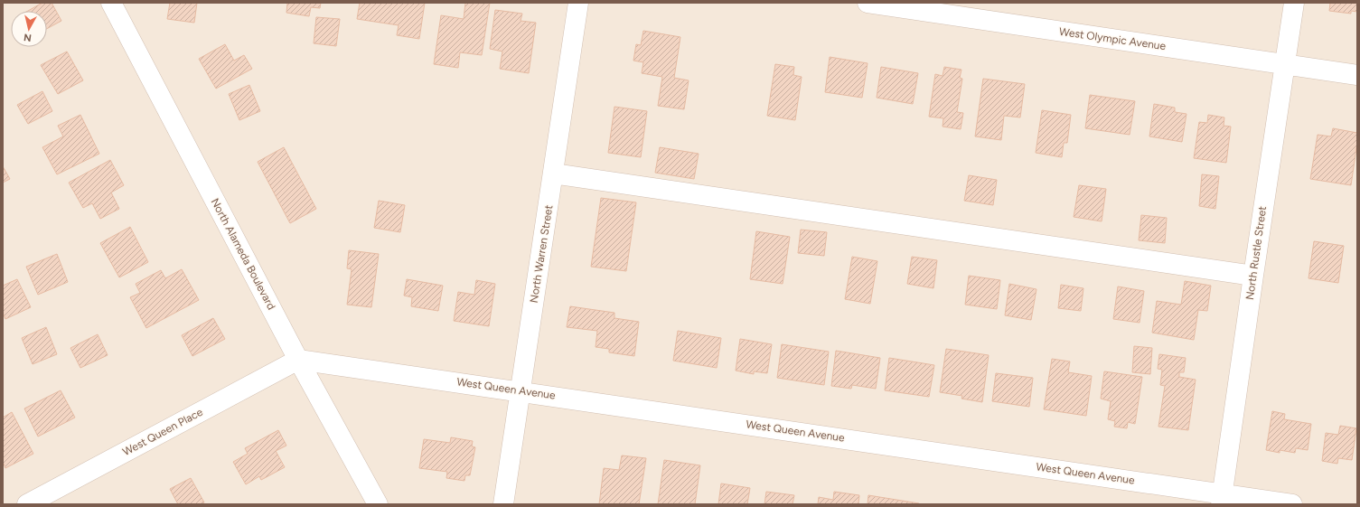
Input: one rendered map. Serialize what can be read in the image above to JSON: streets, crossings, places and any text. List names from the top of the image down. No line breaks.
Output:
{"streets":{"street":["West Olympic Avenue","North Rustle Street","North Alameda Boulevard","North Warren Street","West Queen Avenue","West Queen Place"]},"crossings":[["West Olympic Avenue","North Rustle Street"],["North Rustle Street","West Queen Avenue"],["North Alameda Boulevard","West Queen Avenue"],["North Alameda Boulevard","West Queen Place"],["North Warren Street","West Queen Avenue"],["West Queen Avenue","West Queen Place"]],"north":"bottom"}
